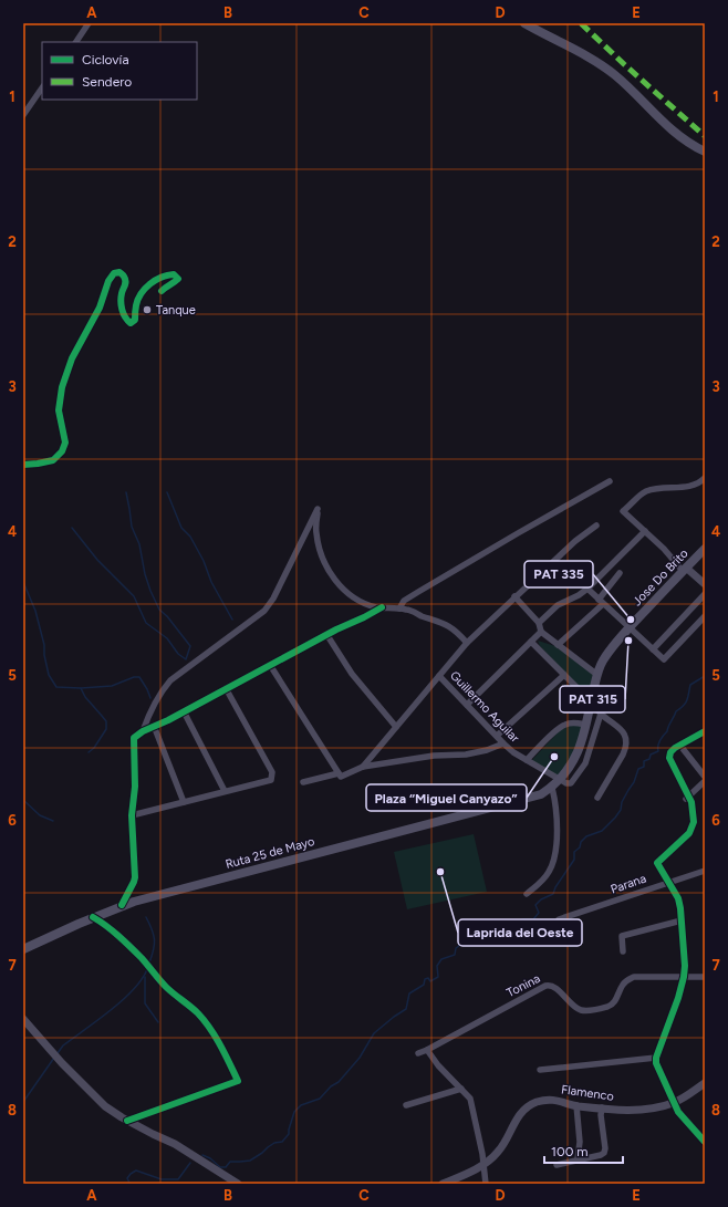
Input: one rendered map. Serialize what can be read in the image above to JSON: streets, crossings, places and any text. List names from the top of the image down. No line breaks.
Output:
{"streets":{"main road":["Jose Do Brito","Ruta 25 de Mayo"],"street":["Guillermo Aguilar","Parana","Tonina","Flamenco"]},"crossings":[["Jose Do Brito","Guillermo Aguilar"],["Jose Do Brito","Ruta 25 de Mayo"]],"places":["Tanque","PAT 335","PAT 315","Plaza “Miguel Canyazo”","Laprida del Oeste"],"legend":["Ciclovía","Sendero"],"scale_bar":"100 m","grid":{"columns":["A","B","C","D","E"],"rows":["1","2","3","4","5","6","7","8"]}}
